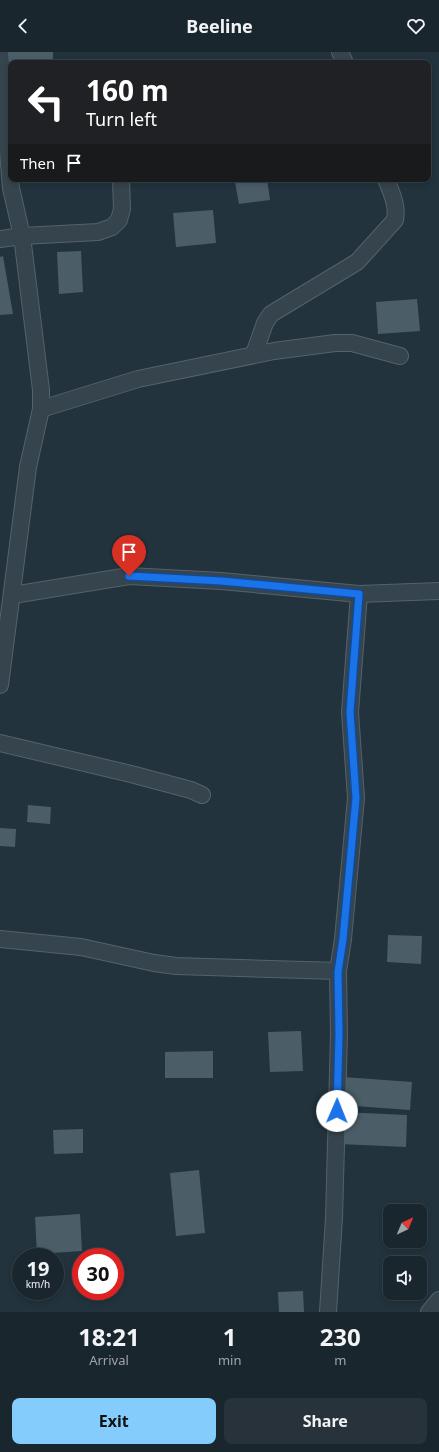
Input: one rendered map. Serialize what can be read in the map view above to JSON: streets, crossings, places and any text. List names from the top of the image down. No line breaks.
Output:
{"north":"top right","page":{"header":"Beeline","turn":["160 m","Turn left"],"then":"Then","speed":"19 km/h","limit":"30","eta":["18:21","Arrival","1","min","230","m"],"buttons":["Exit","Share"]}}
